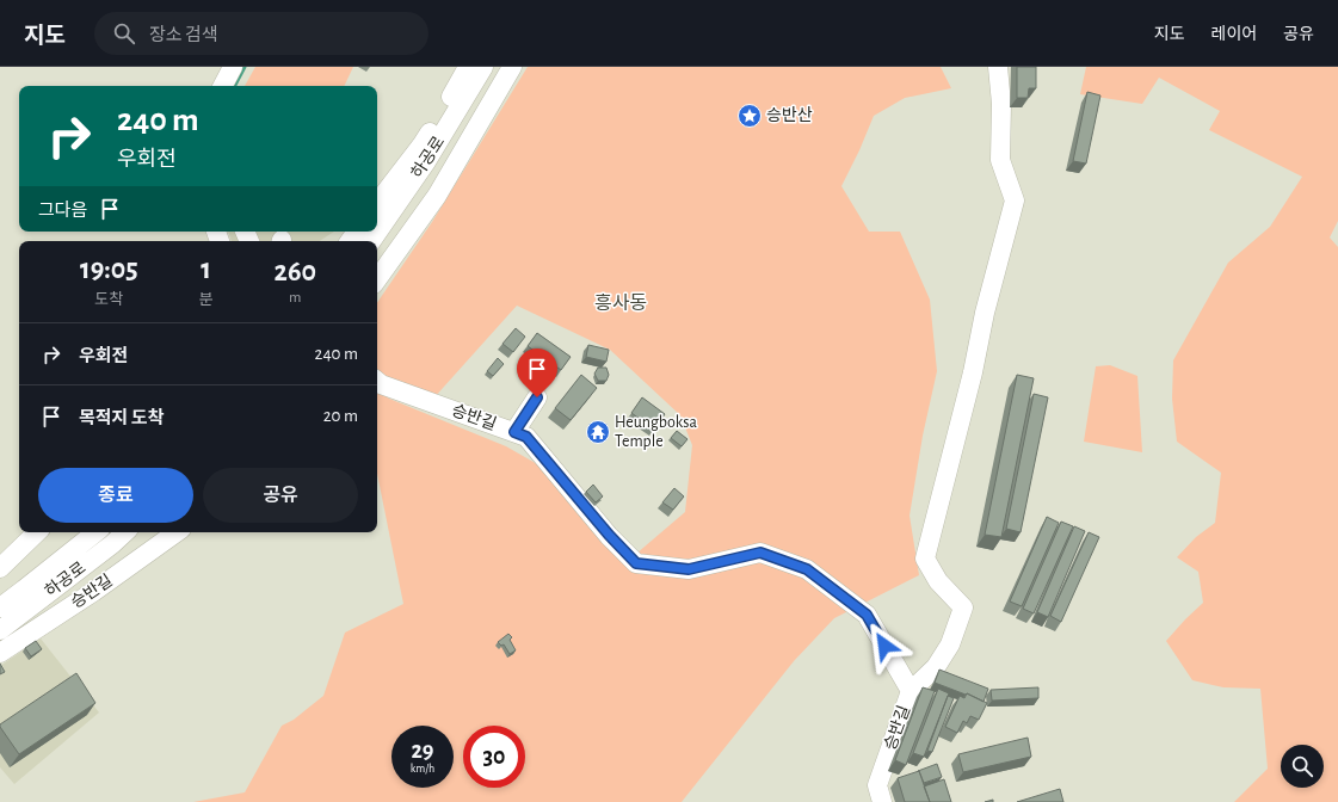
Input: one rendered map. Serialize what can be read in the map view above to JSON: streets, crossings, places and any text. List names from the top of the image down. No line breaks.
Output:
{"streets":{"street":["하공로","승반길"]},"districts":["흥사동"],"places":{"place":["승반산"],"temple":["Heungboksa Temple"]},"page":{"header":"지도","search":"장소 검색","nav":["지도","레이어","공유"],"turn":["240 m","우회전"],"then":"그다음","eta":["19:05","도착","1","분","260","m"],"list":[{"name":"우회전","value":"240 m"},{"name":"목적지 도착","value":"20 m"}],"buttons":["종료","공유"],"speed":"29 km/h","limit":"30"}}
